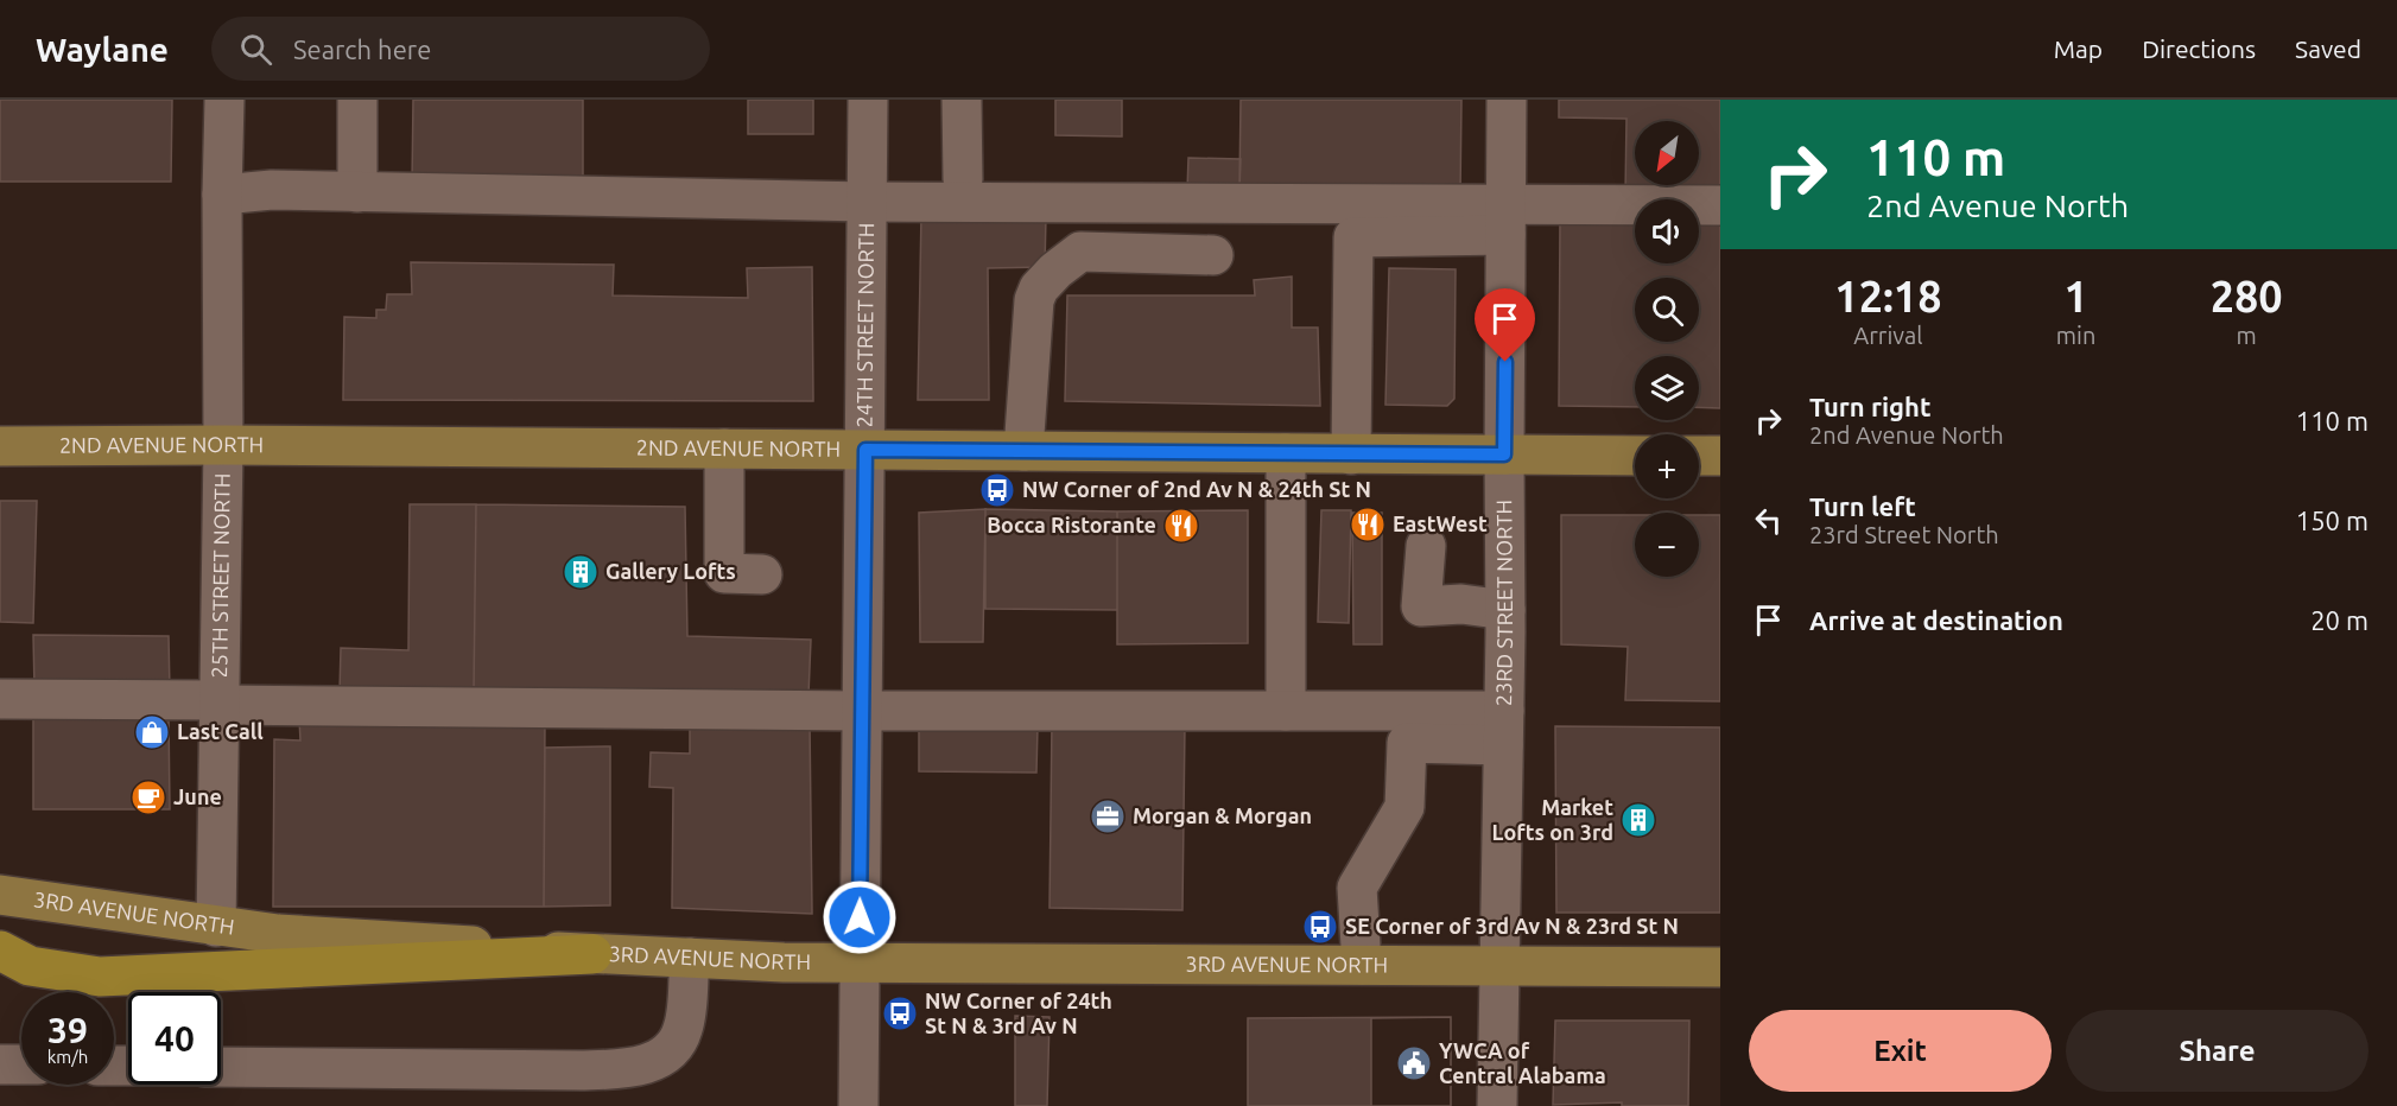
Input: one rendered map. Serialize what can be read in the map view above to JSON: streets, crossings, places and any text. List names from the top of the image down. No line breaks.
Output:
{"streets":{"main road":["2ND AVENUE NORTH","3RD AVENUE NORTH"],"street":["24TH STREET NORTH","25TH STREET NORTH","23RD STREET NORTH"]},"crossings":[["24TH STREET NORTH","2ND AVENUE NORTH"],["24TH STREET NORTH","3RD AVENUE NORTH"],["2ND AVENUE NORTH","25TH STREET NORTH"],["2ND AVENUE NORTH","23RD STREET NORTH"],["25TH STREET NORTH","3RD AVENUE NORTH"],["23RD STREET NORTH","3RD AVENUE NORTH"]],"places":{"bus stop":["NW Corner of 2nd Av N & 24th St N","SE Corner of 3rd Av N & 23rd St N","NW Corner of 24th St N & 3rd Av N"],"restaurant":["EastWest","Bocca Ristorante"],"building":["Gallery Lofts","Market Lofts on 3rd"],"shop":["Last Call"],"cafe":["June"],"office":["Morgan & Morgan"],"public building":["YWCA of Central Alabama"]},"north":"bottom left","page":{"header":"Waylane","search":"Search here","nav":["Map","Directions","Saved"],"turn":["110 m","2nd Avenue North"],"map_buttons":["+","−"],"eta":["12:18","Arrival","1","min","280","m"],"list":[{"name":"Turn right","note":"2nd Avenue North","value":"110 m"},{"name":"Turn left","note":"23rd Street North","value":"150 m"},{"name":"Arrive at destination","value":"20 m"}],"speed":"39 km/h","limit":"40","buttons":["Exit","Share"]}}
